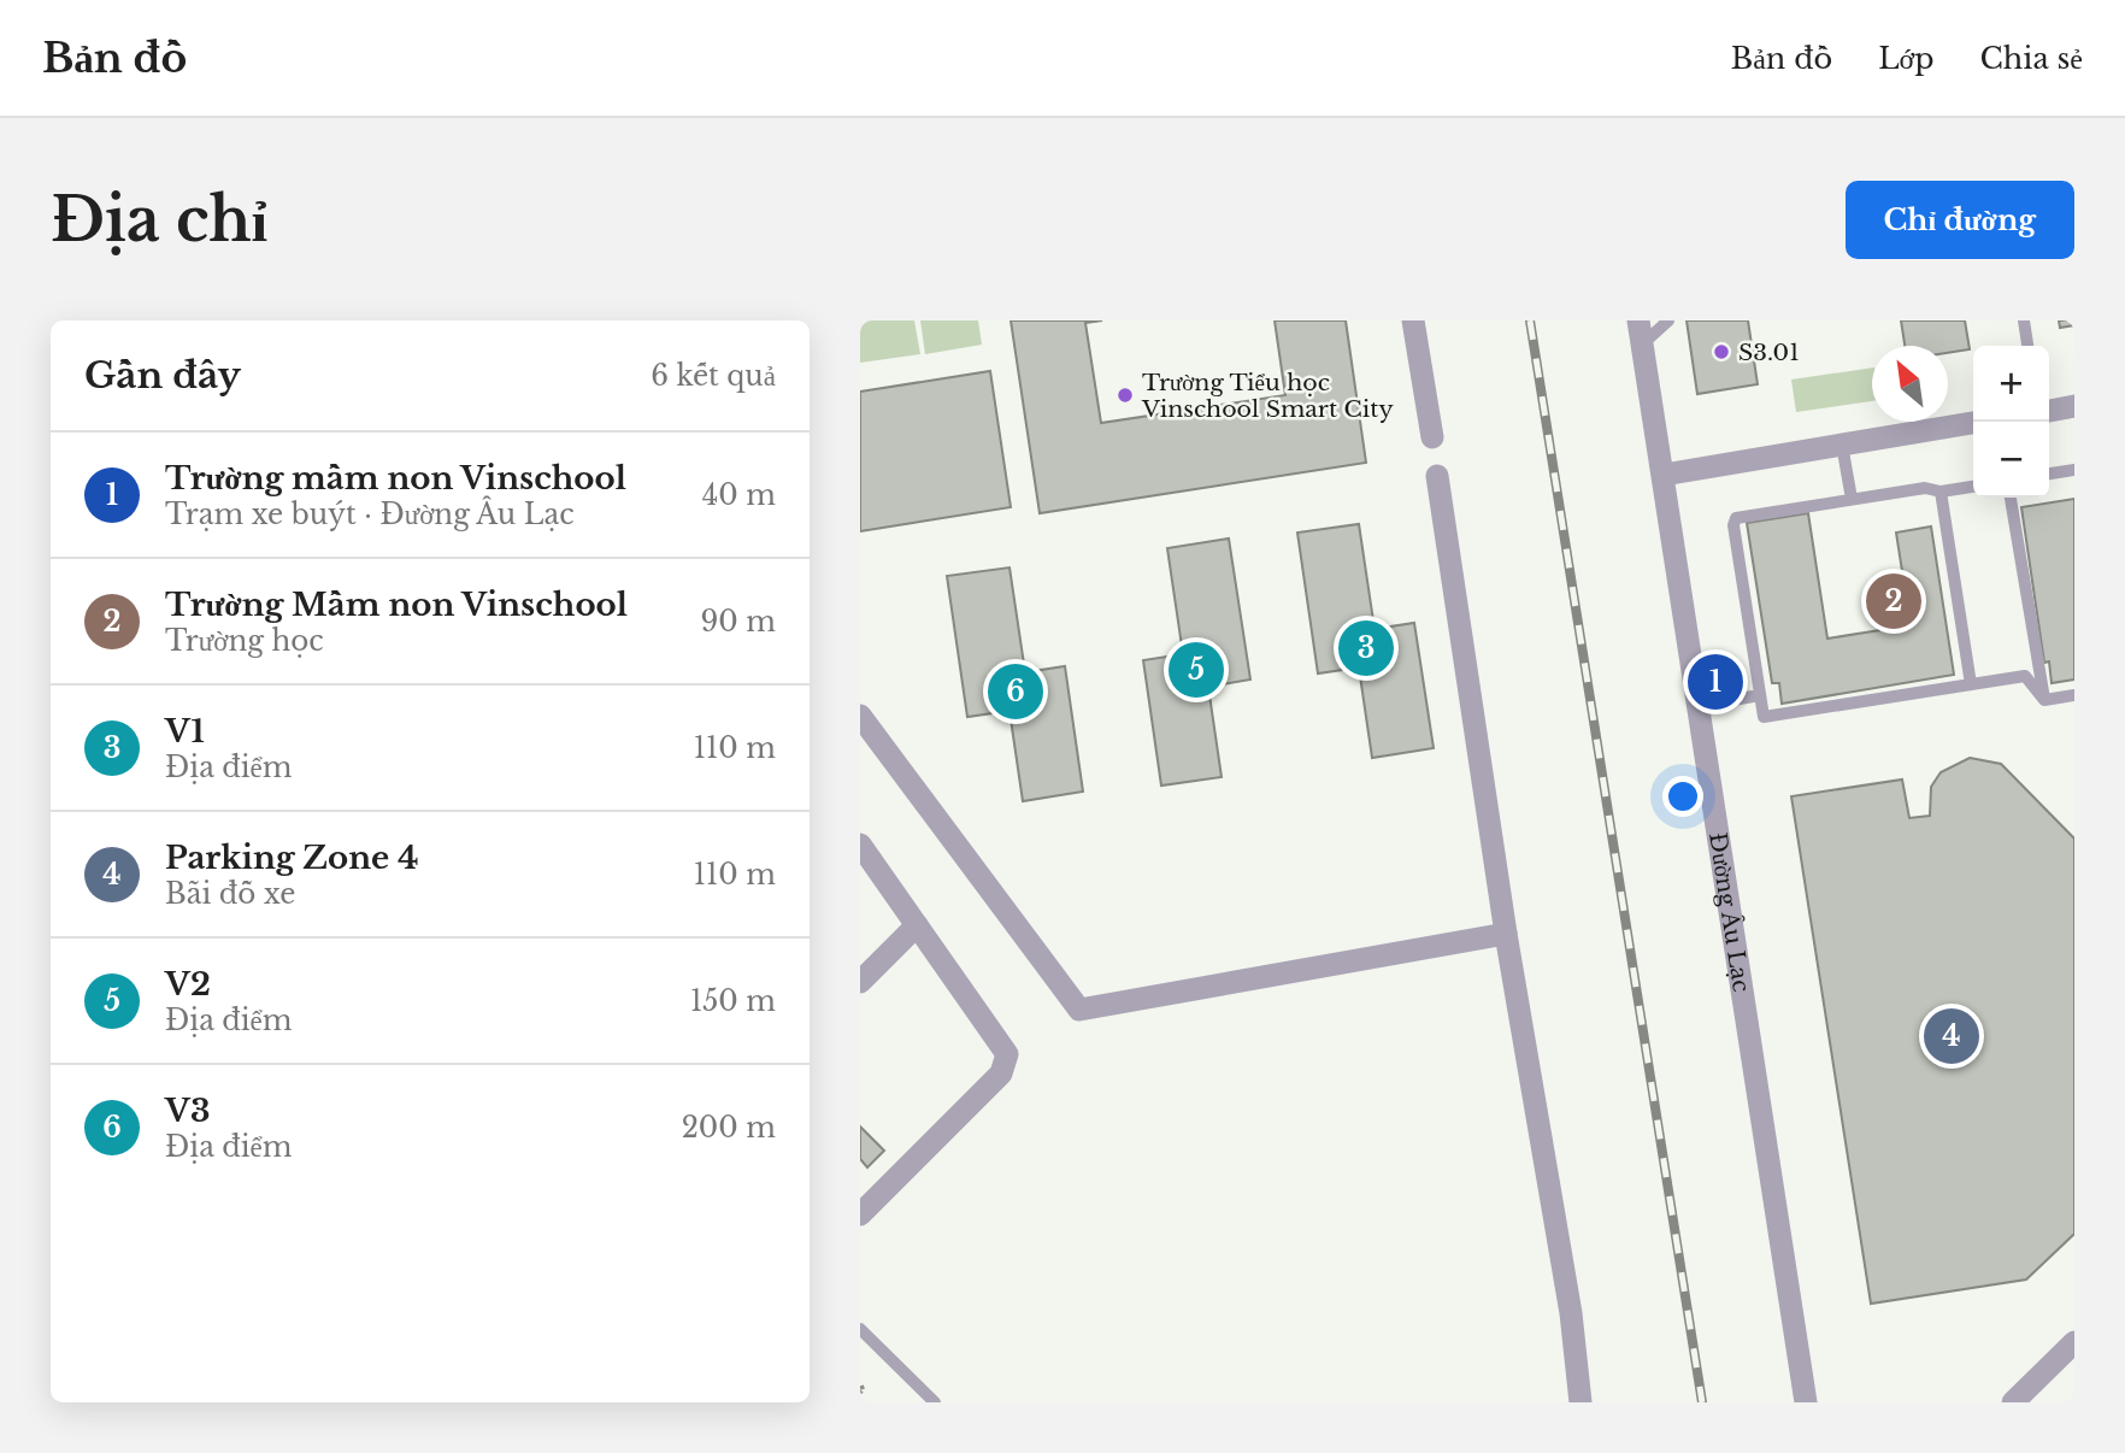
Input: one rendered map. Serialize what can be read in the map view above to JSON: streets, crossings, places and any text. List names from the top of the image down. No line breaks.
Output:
{"streets":{"street":["Đường Âu Lạc"]},"places":["S3.01","Trường Tiểu học Vinschool Smart City"],"north":"top left","page":{"header":"Bản đồ","nav":["Bản đồ","Lớp","Chia sẻ"],"buttons":"Chỉ đường","title":"Địa chỉ","heading":["Gần đây","6 kết quả"],"map_buttons":["+","−"],"list":[{"mark":"1","name":"Trường mầm non Vinschool","note":"Trạm xe buýt · Đường Âu Lạc","value":"40 m"},{"mark":"2","name":"Trường Mầm non Vinschool","note":"Trường học","value":"90 m"},{"mark":"3","name":"V1","note":"Địa điểm","value":"110 m"},{"mark":"4","name":"Parking Zone 4","note":"Bãi đỗ xe","value":"110 m"},{"mark":"5","name":"V2","note":"Địa điểm","value":"150 m"},{"mark":"6","name":"V3","note":"Địa điểm","value":"200 m"}],"pins":["2","3","5","1","6","4"]}}
